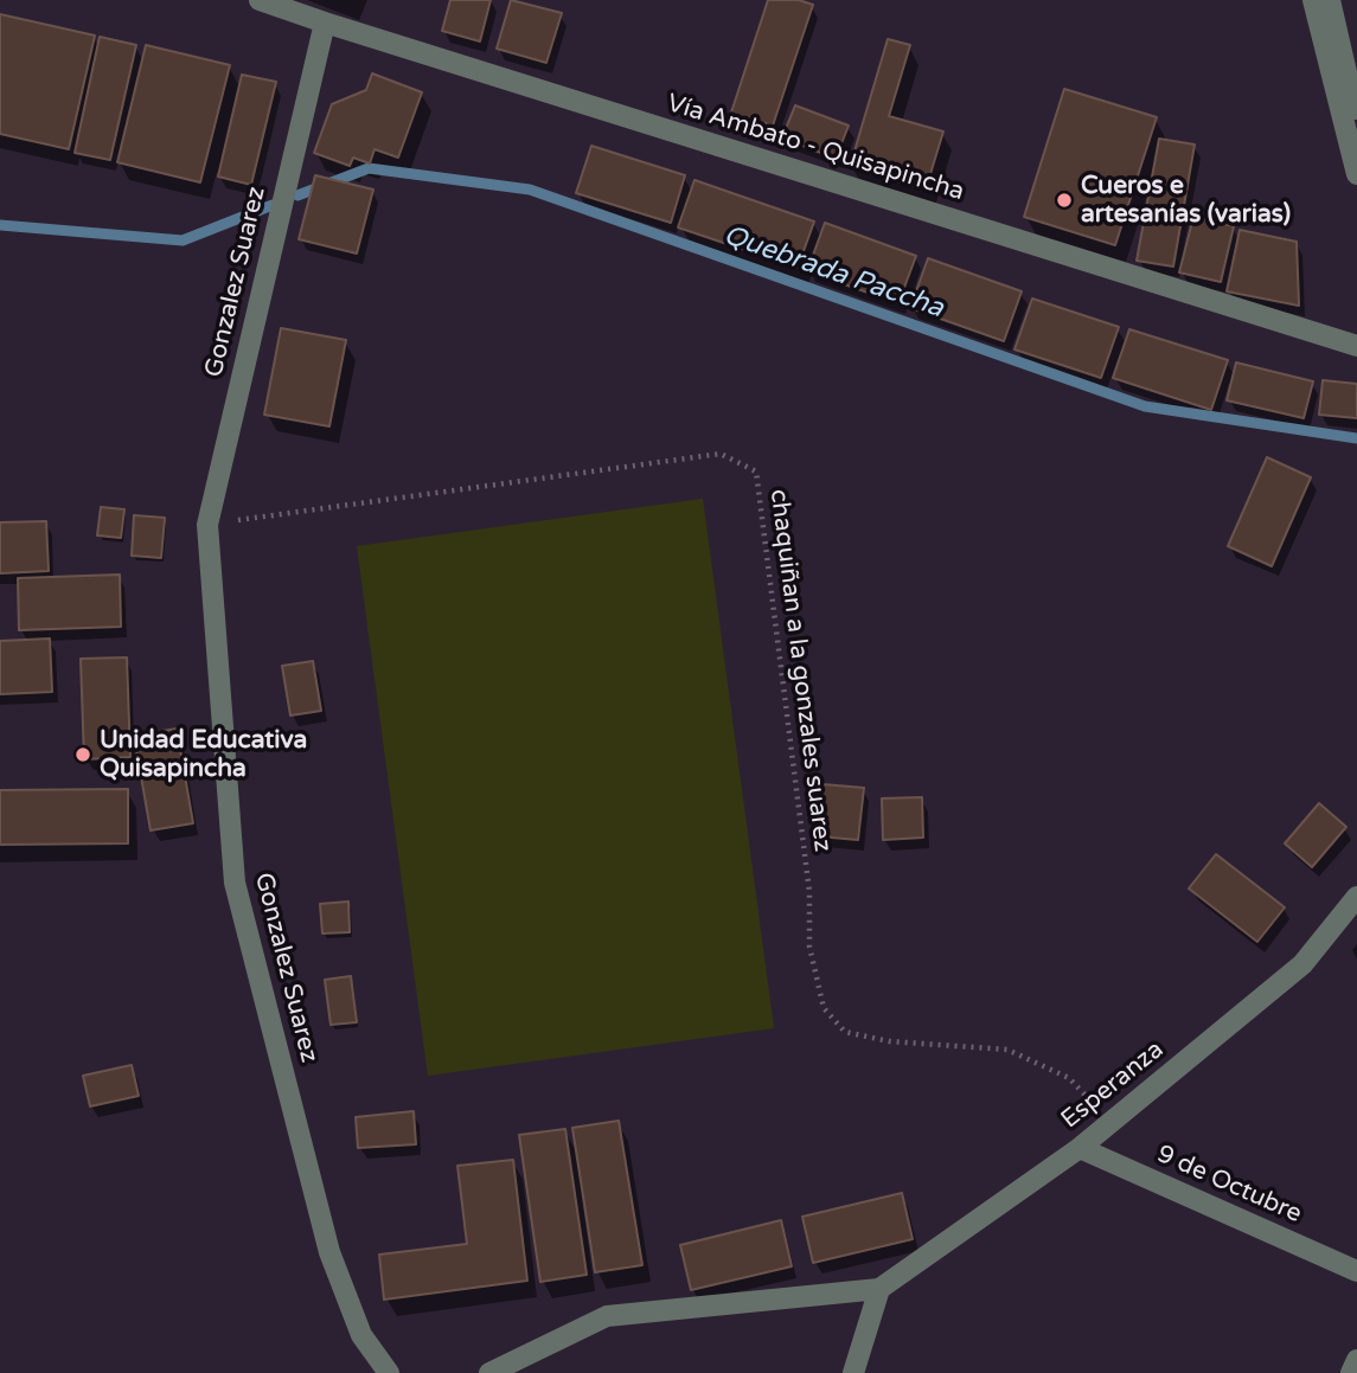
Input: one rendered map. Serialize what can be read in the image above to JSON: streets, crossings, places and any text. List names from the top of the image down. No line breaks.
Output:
{"streets":{"street":["Vía Ambato - Quisapincha","Gonzalez Suarez","Esperanza","9 de Octubre"],"path":["chaquiñan a la gonzales suarez"]},"crossings":[["Vía Ambato - Quisapincha","Gonzalez Suarez"],["Gonzalez Suarez","chaquiñan a la gonzales suarez"],["chaquiñan a la gonzales suarez","Esperanza"],["Esperanza","9 de Octubre"]],"water":["Quebrada Paccha"],"places":["Cueros e artesanías (varias)","Unidad Educativa Quisapincha"]}
